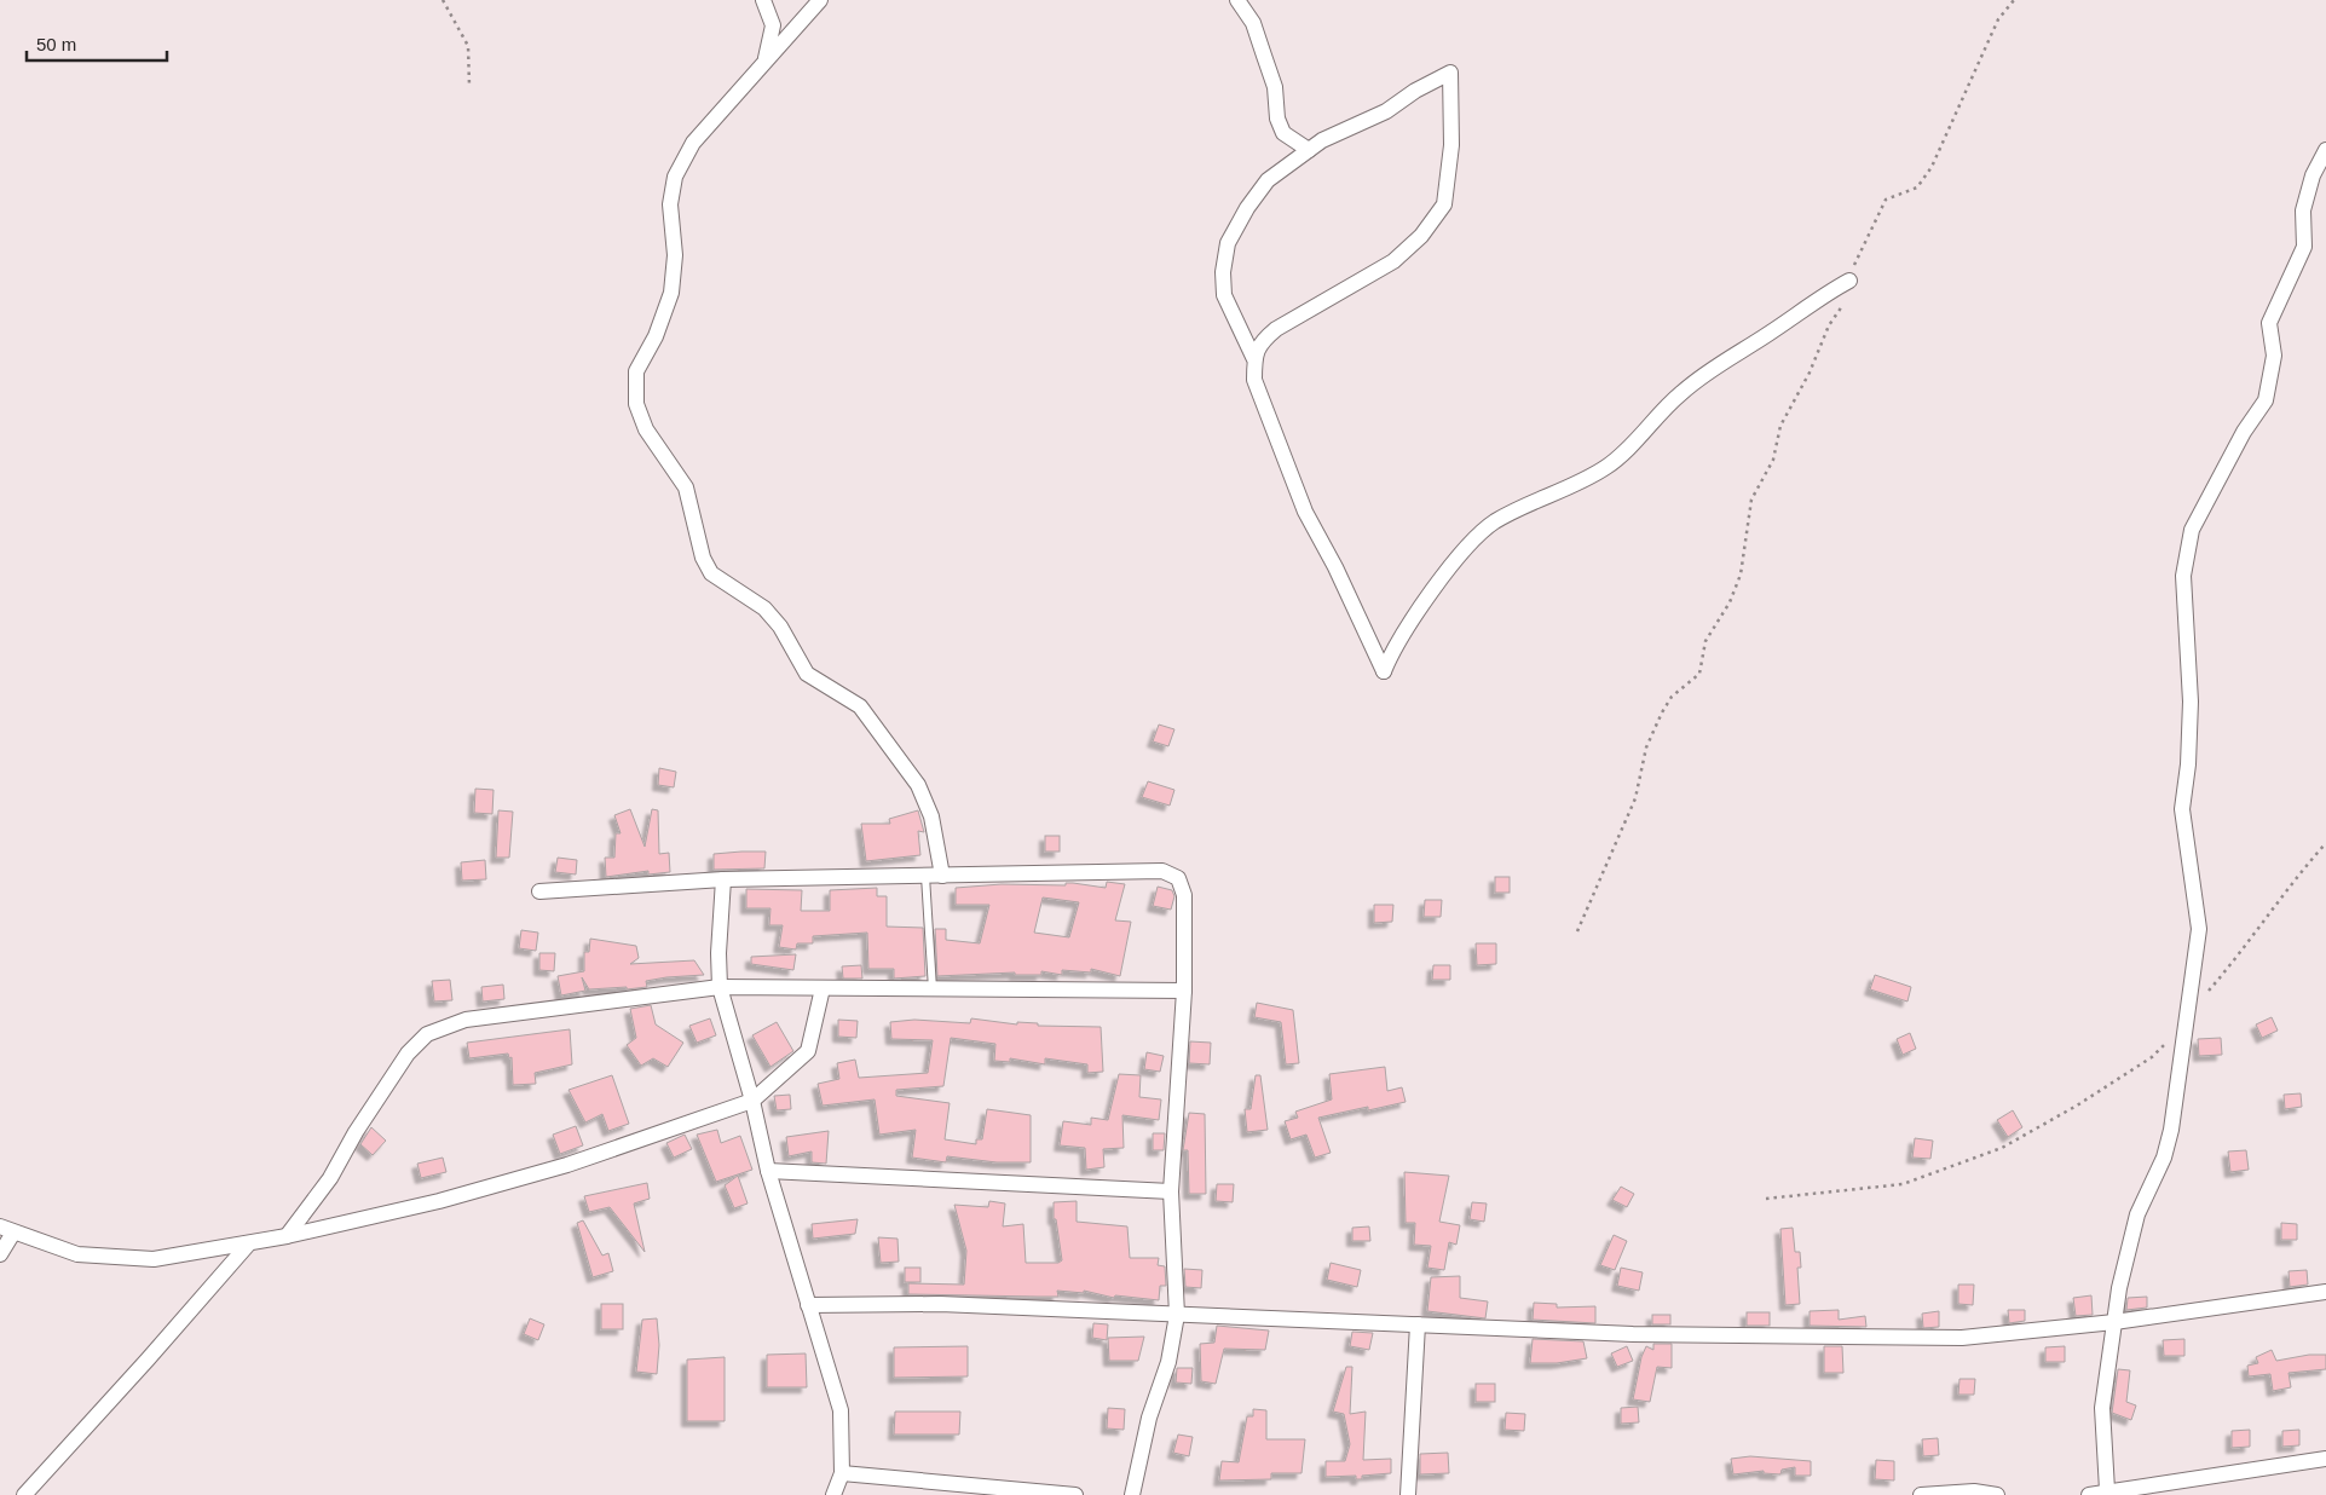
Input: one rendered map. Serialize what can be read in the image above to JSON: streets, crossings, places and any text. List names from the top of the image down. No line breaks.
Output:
{"scale_bar":"50 m"}
